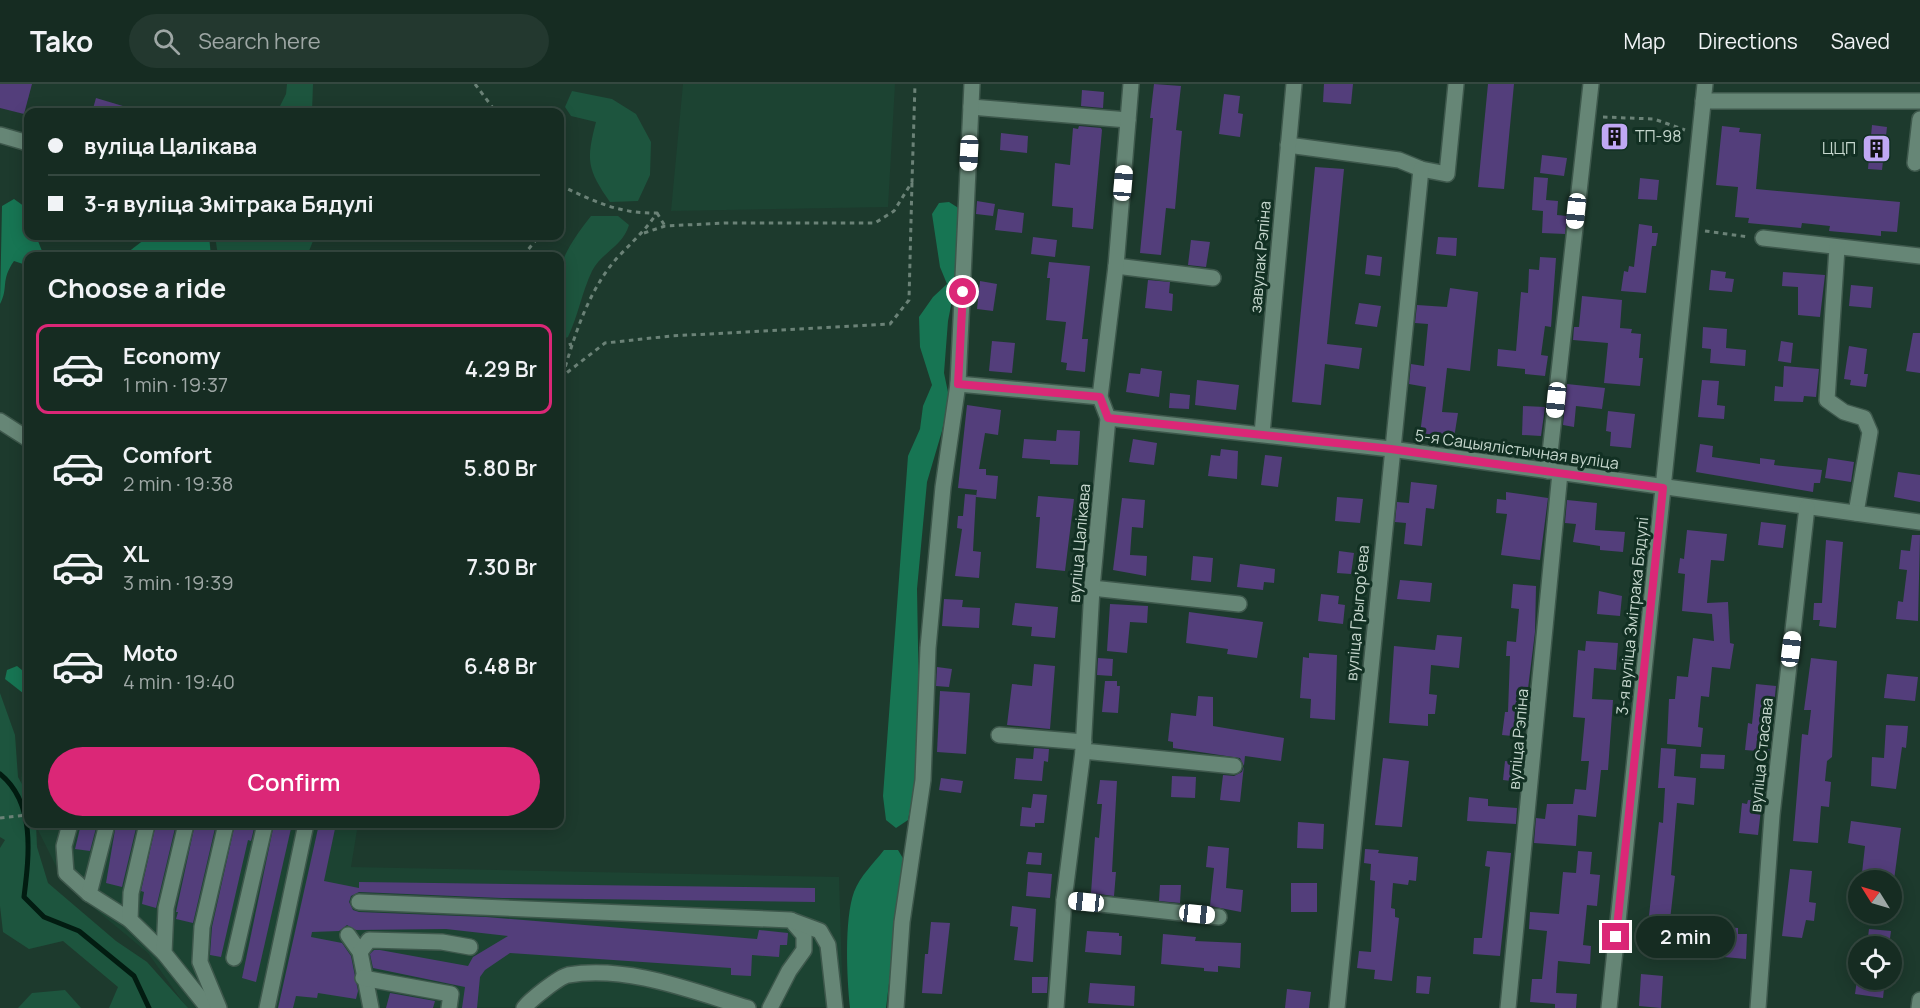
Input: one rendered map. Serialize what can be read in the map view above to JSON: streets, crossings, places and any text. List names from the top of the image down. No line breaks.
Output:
{"streets":{"street":["завулак Рэпіна","5-я Сацыялістычная вуліца","вуліца Цалікава","вуліца Грыгорʼева","3-я вуліца Змітрака Бядулі","вуліца Рэпіна","вуліца Стасава"]},"crossings":[["завулак Рэпіна","5-я Сацыялістычная вуліца"],["5-я Сацыялістычная вуліца","вуліца Цалікава"],["5-я Сацыялістычная вуліца","вуліца Грыгорʼева"],["5-я Сацыялістычная вуліца","3-я вуліца Змітрака Бядулі"],["5-я Сацыялістычная вуліца","вуліца Рэпіна"],["5-я Сацыялістычная вуліца","вуліца Стасава"]],"places":{"building":["ТП-98","ЦЦП"]},"north":"top left","page":{"header":"Tako","search":"Search here","nav":["Map","Directions","Saved"],"banner":["вуліца Цалікава","3-я вуліца Змітрака Бядулі"],"heading":"Choose a ride","list":[{"name":"Economy","note":"1 min · 19:37","value":"4.29 Br"},{"name":"Comfort","note":"2 min · 19:38","value":"5.80 Br"},{"name":"XL","note":"3 min · 19:39","value":"7.30 Br"},{"name":"Moto","note":"4 min · 19:40","value":"6.48 Br"}],"buttons":"Confirm","bubble":"2 min"}}
